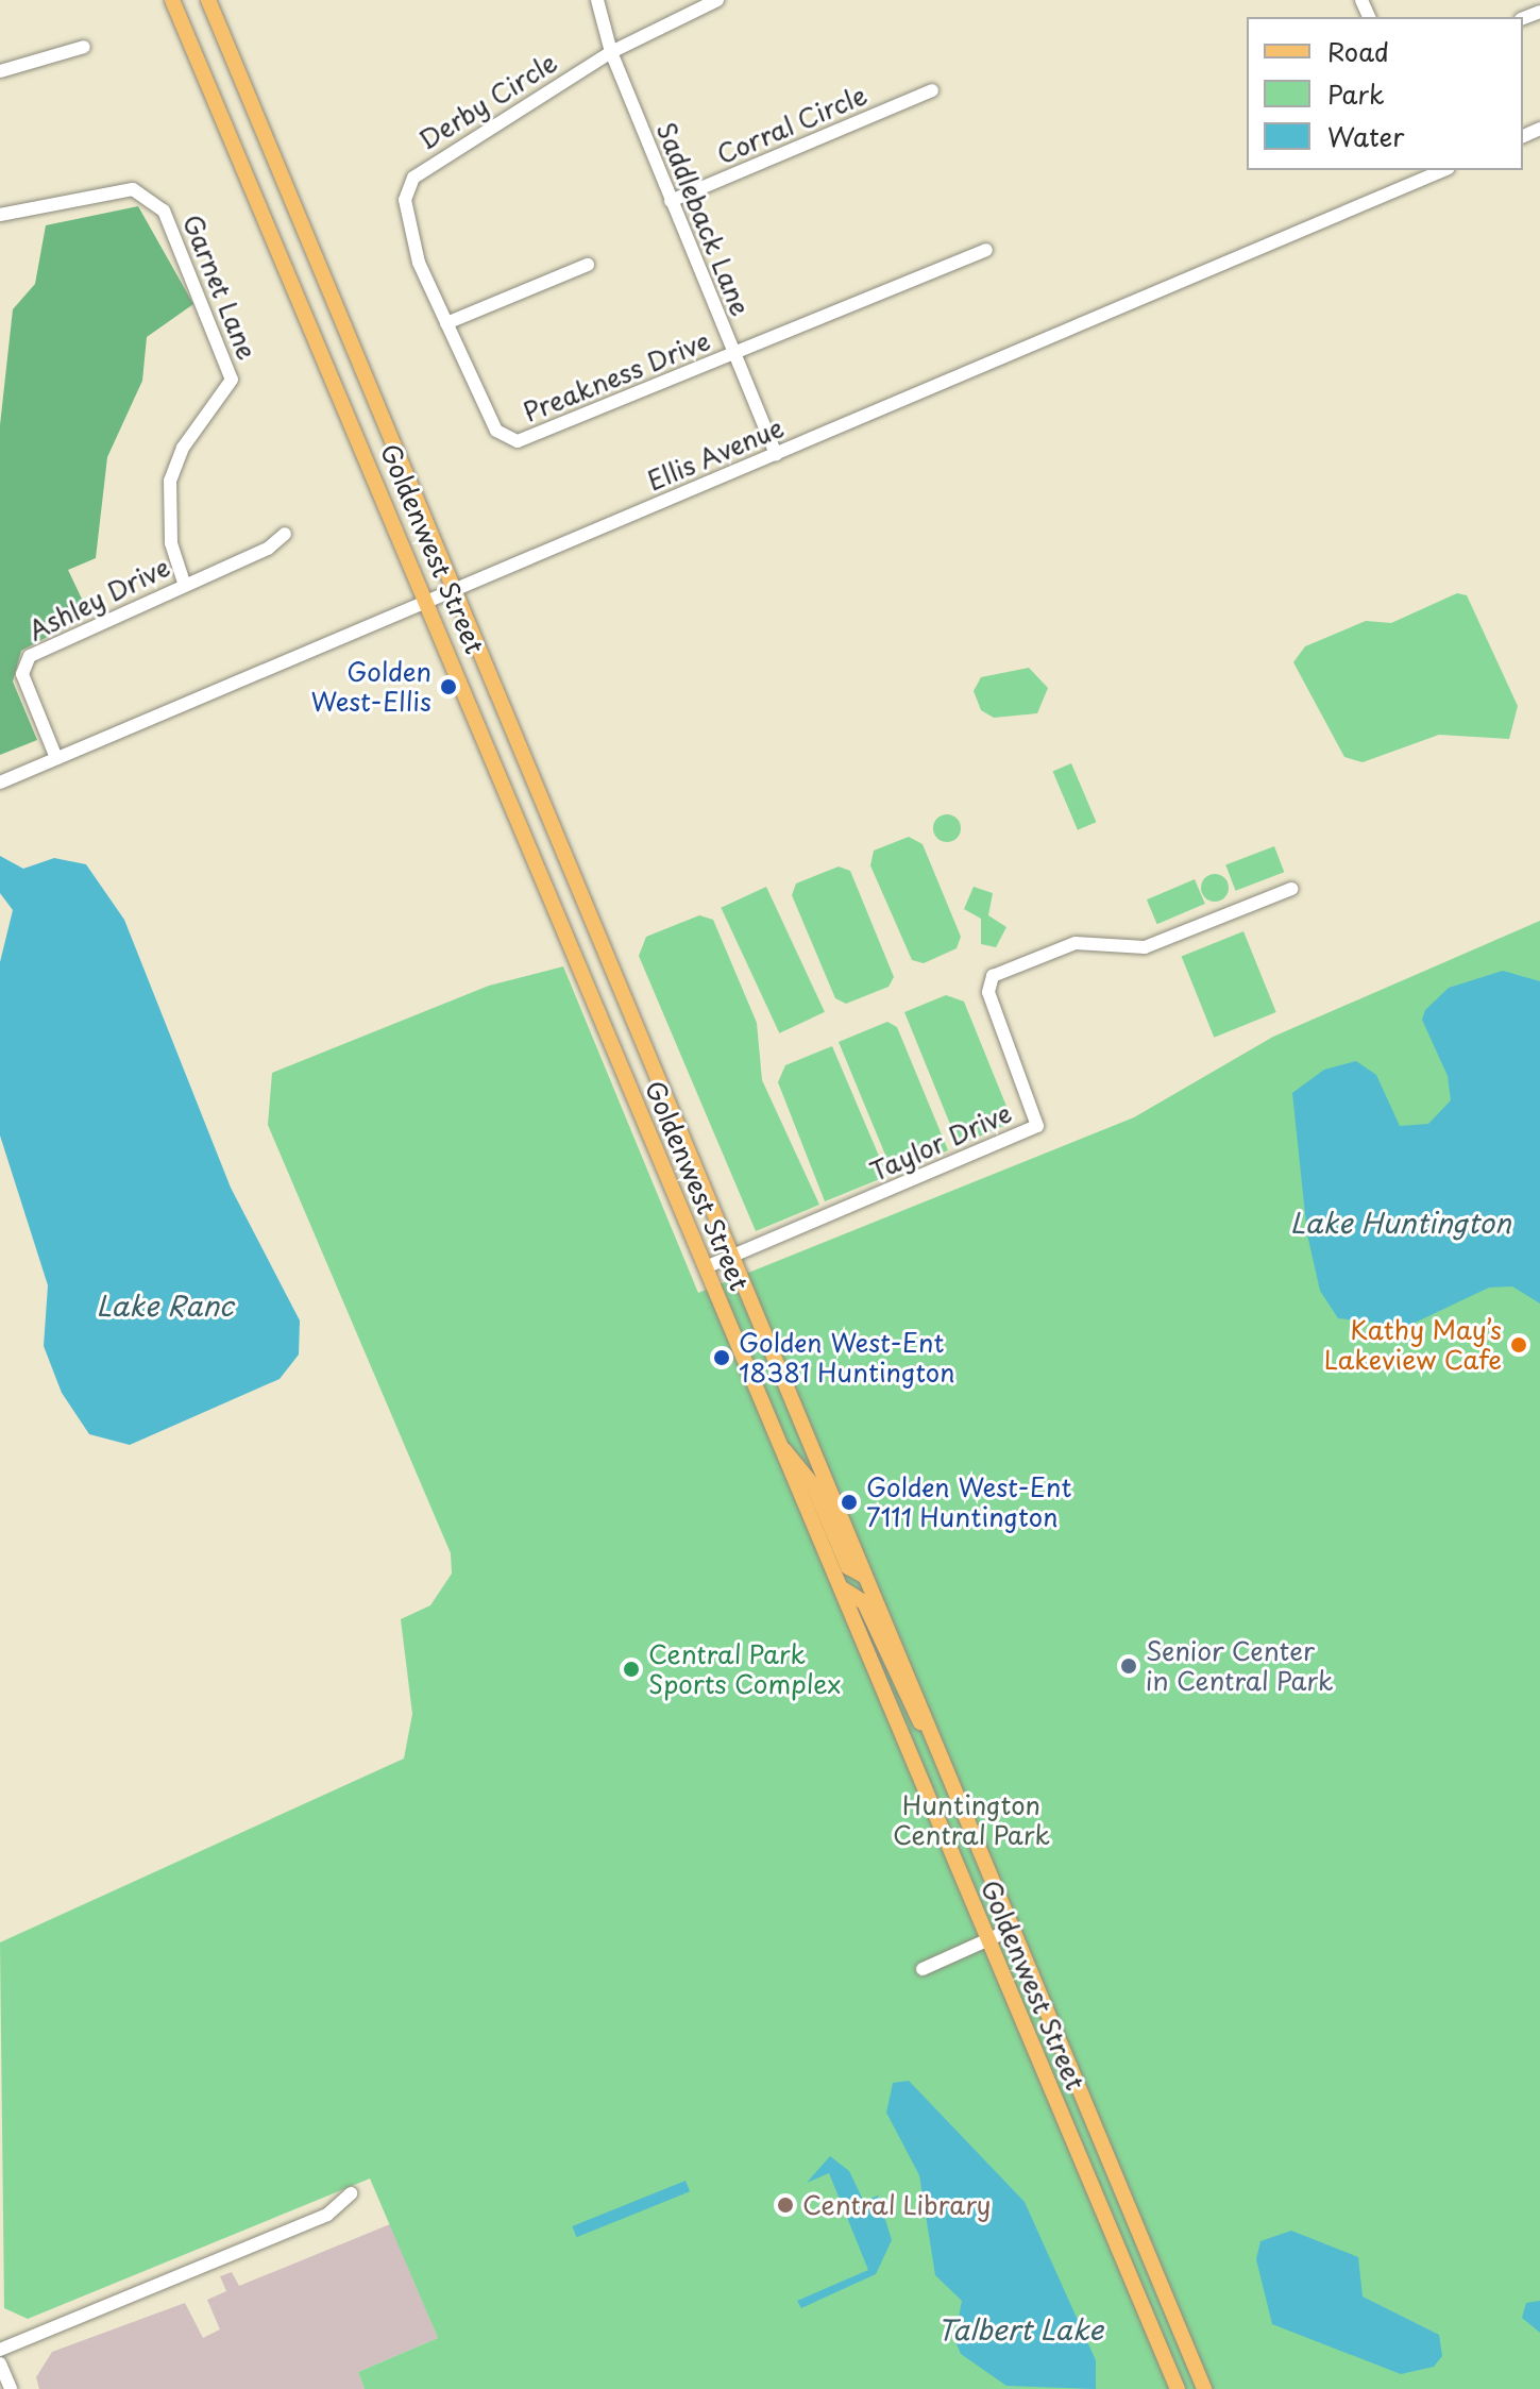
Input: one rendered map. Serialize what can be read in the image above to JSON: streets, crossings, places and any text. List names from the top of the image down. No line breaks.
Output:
{"streets":{"main road":["Goldenwest Street"],"street":["Derby Circle","Corral Circle","Saddleback Lane","Garnet Lane","Preakness Drive","Ellis Avenue","Ashley Drive","Taylor Drive"]},"crossings":[["Derby Circle","Saddleback Lane"],["Derby Circle","Preakness Drive"],["Corral Circle","Saddleback Lane"],["Saddleback Lane","Preakness Drive"],["Saddleback Lane","Ellis Avenue"],["Garnet Lane","Ashley Drive"],["Ellis Avenue","Goldenwest Street"],["Ellis Avenue","Ashley Drive"],["Goldenwest Street","Taylor Drive"]],"water":["Lake Huntington","Lake Ranc","Talbert Lake"],"parks":["Huntington Central Park"],"places":["Golden West-Ellis","Kathy May’s Lakeview Cafe","Golden West-Ent 18381 Huntington","Golden West-Ent 7111 Huntington","Senior Center in Central Park","Central Park Sports Complex","Central Library"],"legend":["Road","Park","Water"]}
